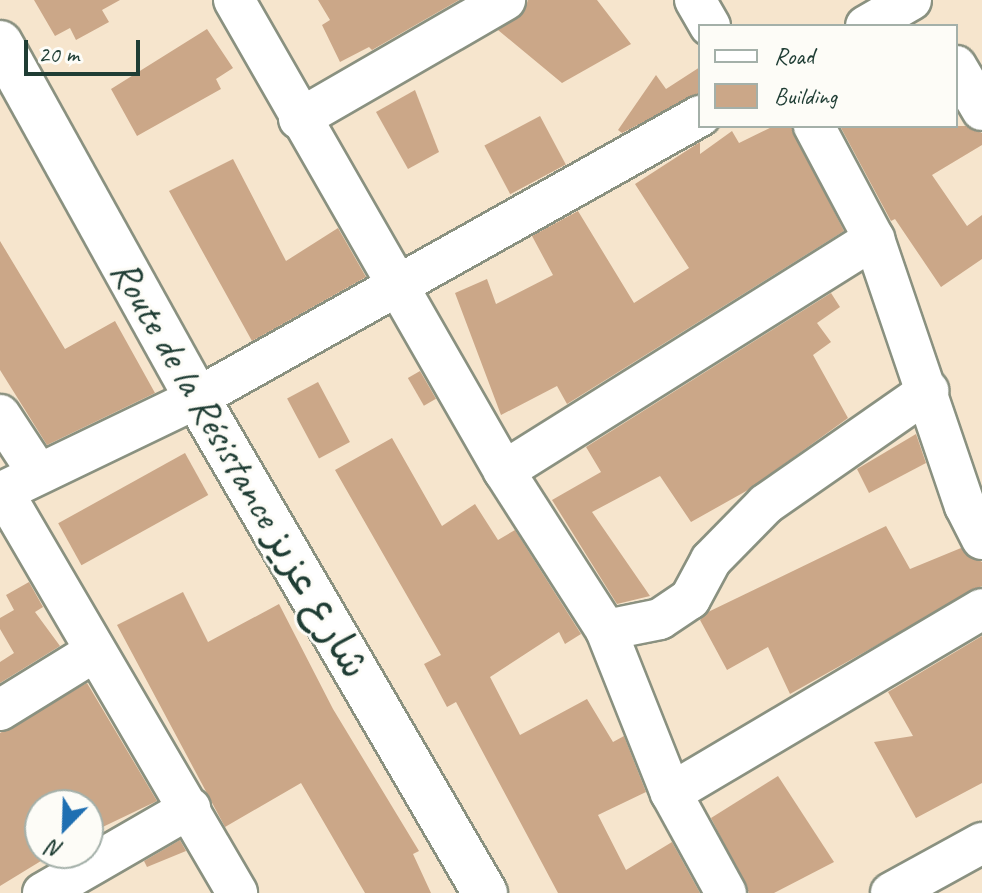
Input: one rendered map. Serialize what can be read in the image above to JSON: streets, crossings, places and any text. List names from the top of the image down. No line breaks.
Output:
{"streets":{"main road":["Route de la Résistance شارع عزيز"]},"legend":["Road","Building"],"scale_bar":"20 m","north":"bottom left"}
